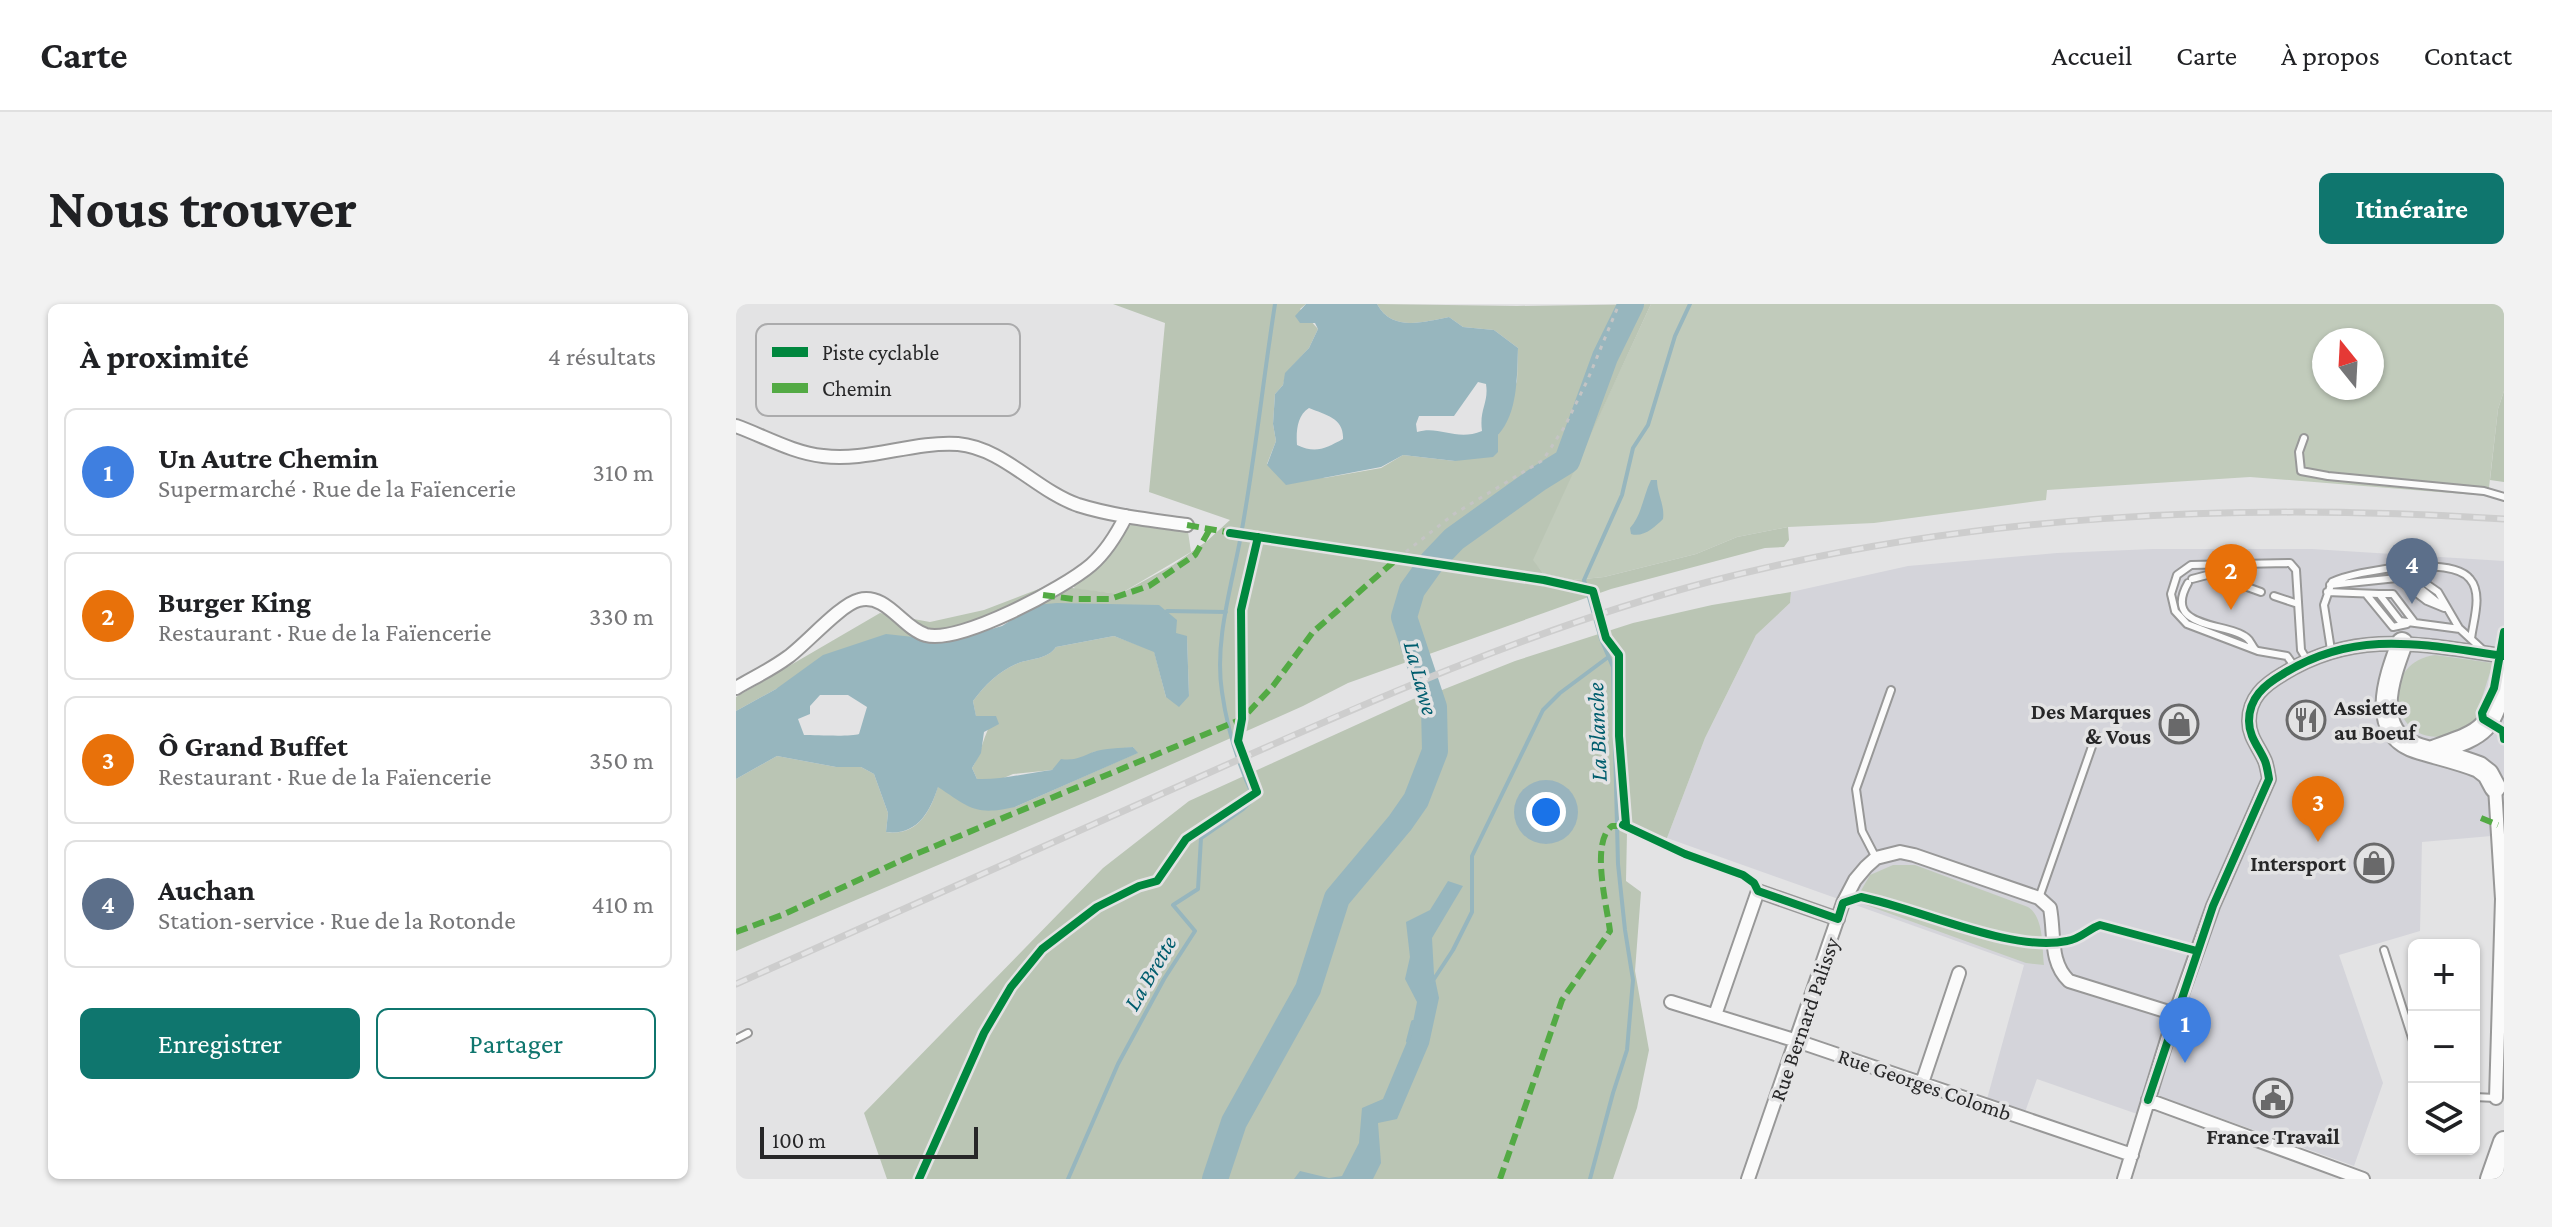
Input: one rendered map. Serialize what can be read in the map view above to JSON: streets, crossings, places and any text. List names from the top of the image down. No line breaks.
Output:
{"streets":{"street":["Rue Bernard Palissy","Rue Georges Colomb"]},"crossings":[["Rue Bernard Palissy","Rue Georges Colomb"]],"water":["La Lawe","La Blanche","La Brette"],"places":{"restaurant":["Assiette au Boeuf"],"shop":["Des Marques & Vous","Intersport"],"public building":["France Travail"]},"legend":["Piste cyclable","Chemin"],"scale_bar":"100 m","north":"top","page":{"header":"Carte","nav":["Accueil","Carte","À propos","Contact"],"buttons":["Itinéraire",["Enregistrer","Partager"]],"title":"Nous trouver","heading":["À proximité","4 résultats"],"list":[{"mark":"1","name":"Un Autre Chemin","note":"Supermarché · Rue de la Faïencerie","value":"310 m"},{"mark":"2","name":"Burger King","note":"Restaurant · Rue de la Faïencerie","value":"330 m"},{"mark":"3","name":"Ô Grand Buffet","note":"Restaurant · Rue de la Faïencerie","value":"350 m"},{"mark":"4","name":"Auchan","note":"Station-service · Rue de la Rotonde","value":"410 m"}],"pins":["4","2","3","1"],"map_buttons":["+","−"],"scale":"100 m"}}
